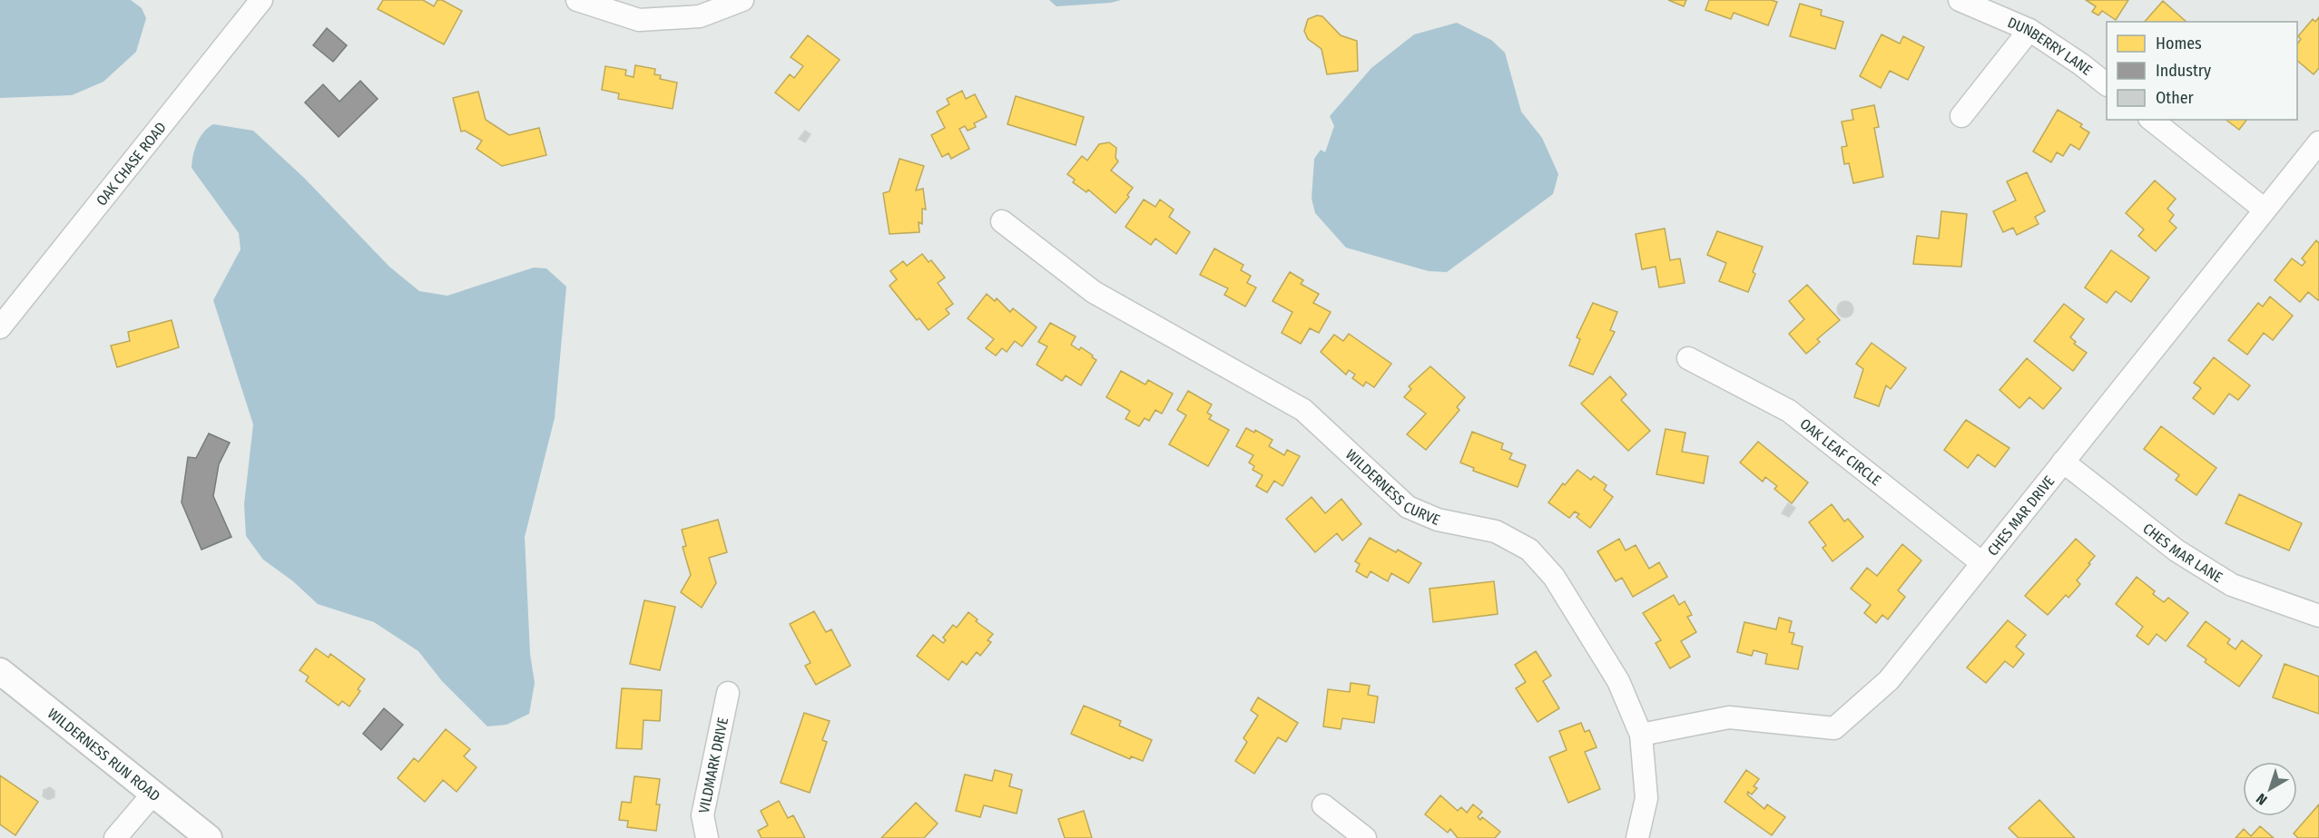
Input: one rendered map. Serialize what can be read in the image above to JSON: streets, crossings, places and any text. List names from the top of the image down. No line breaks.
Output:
{"streets":{"street":["DUNBERRY LANE","OAK CHASE ROAD","OAK LEAF CIRCLE","WILDERNESS CURVE","CHES MAR DRIVE","CHES MAR LANE","WILDERNESS RUN ROAD","VILDMARK DRIVE"]},"crossings":[["OAK LEAF CIRCLE","CHES MAR DRIVE"],["WILDERNESS CURVE","CHES MAR DRIVE"],["CHES MAR DRIVE","CHES MAR LANE"]],"legend":["Homes","Industry","Other"],"north":"bottom left"}
